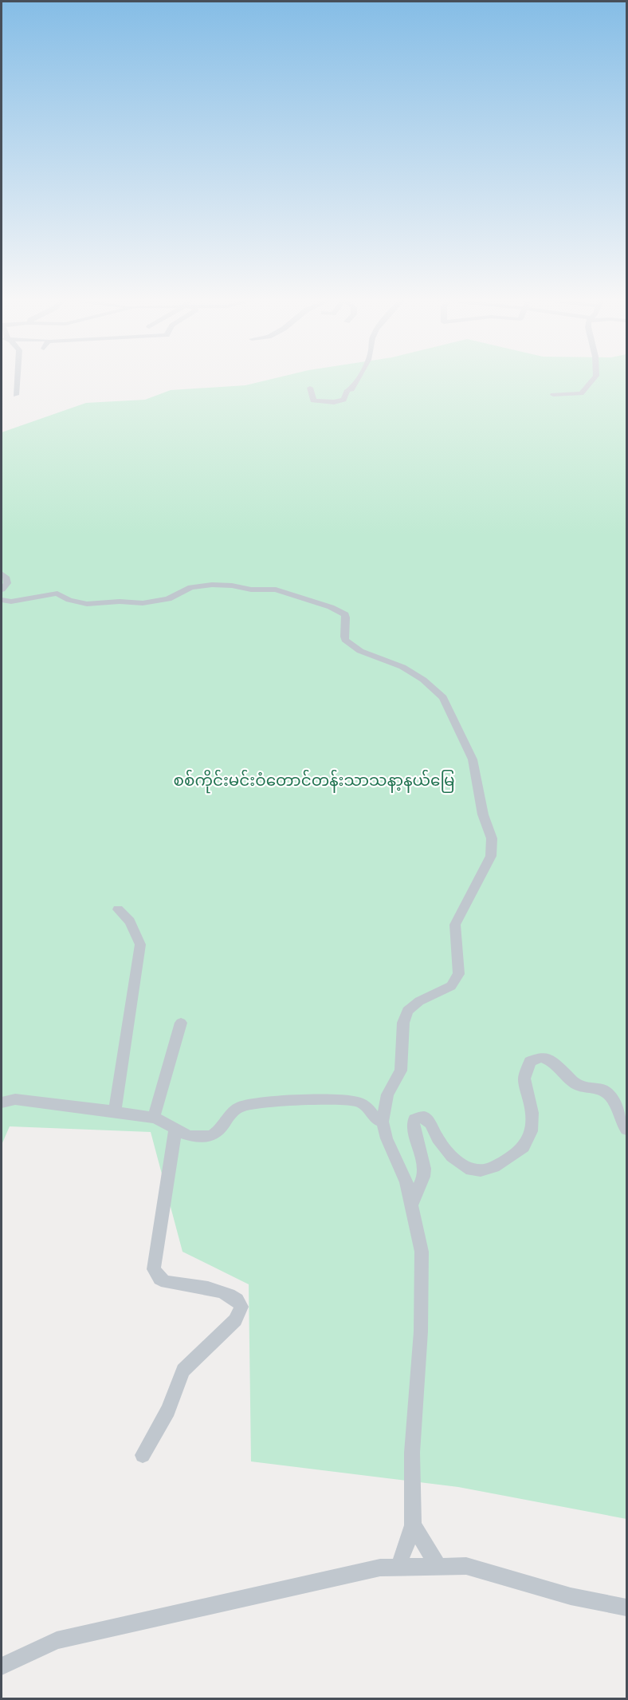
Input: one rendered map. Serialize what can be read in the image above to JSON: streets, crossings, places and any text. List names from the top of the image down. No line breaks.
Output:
{"parks":["စစ်ကိုင်းမင်းဝံတောင်တန်းသာသနာ့နယ်မြေ"]}
